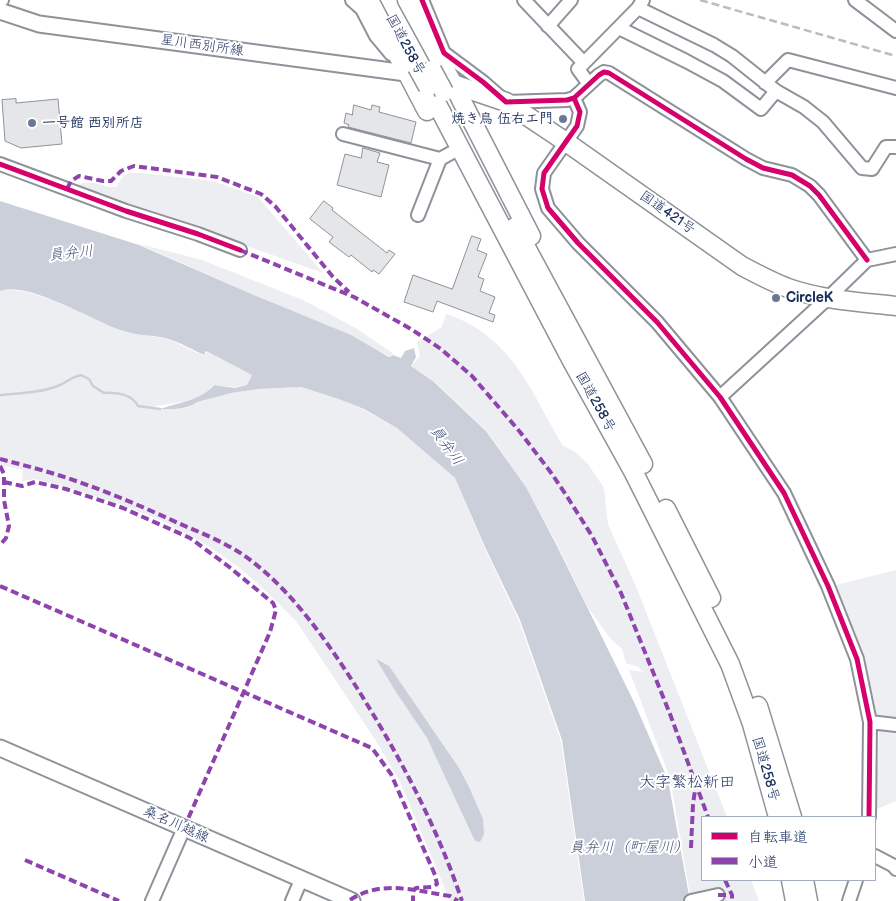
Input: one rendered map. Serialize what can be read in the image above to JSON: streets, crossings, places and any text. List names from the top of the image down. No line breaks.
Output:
{"streets":{"highway":["国道258号","国道421号"],"main road":["星川西別所線","桑名川越線"]},"crossings":[["国道258号","星川西別所線"],["国道258号","国道421号"],["星川西別所線","国道421号"]],"districts":["大字繁松新田"],"water":["員弁川","員弁川（町屋川）"],"places":["焼き鳥 伍右エ門","一号館 西別所店","CircleK"],"legend":["自転車道","小道"]}
